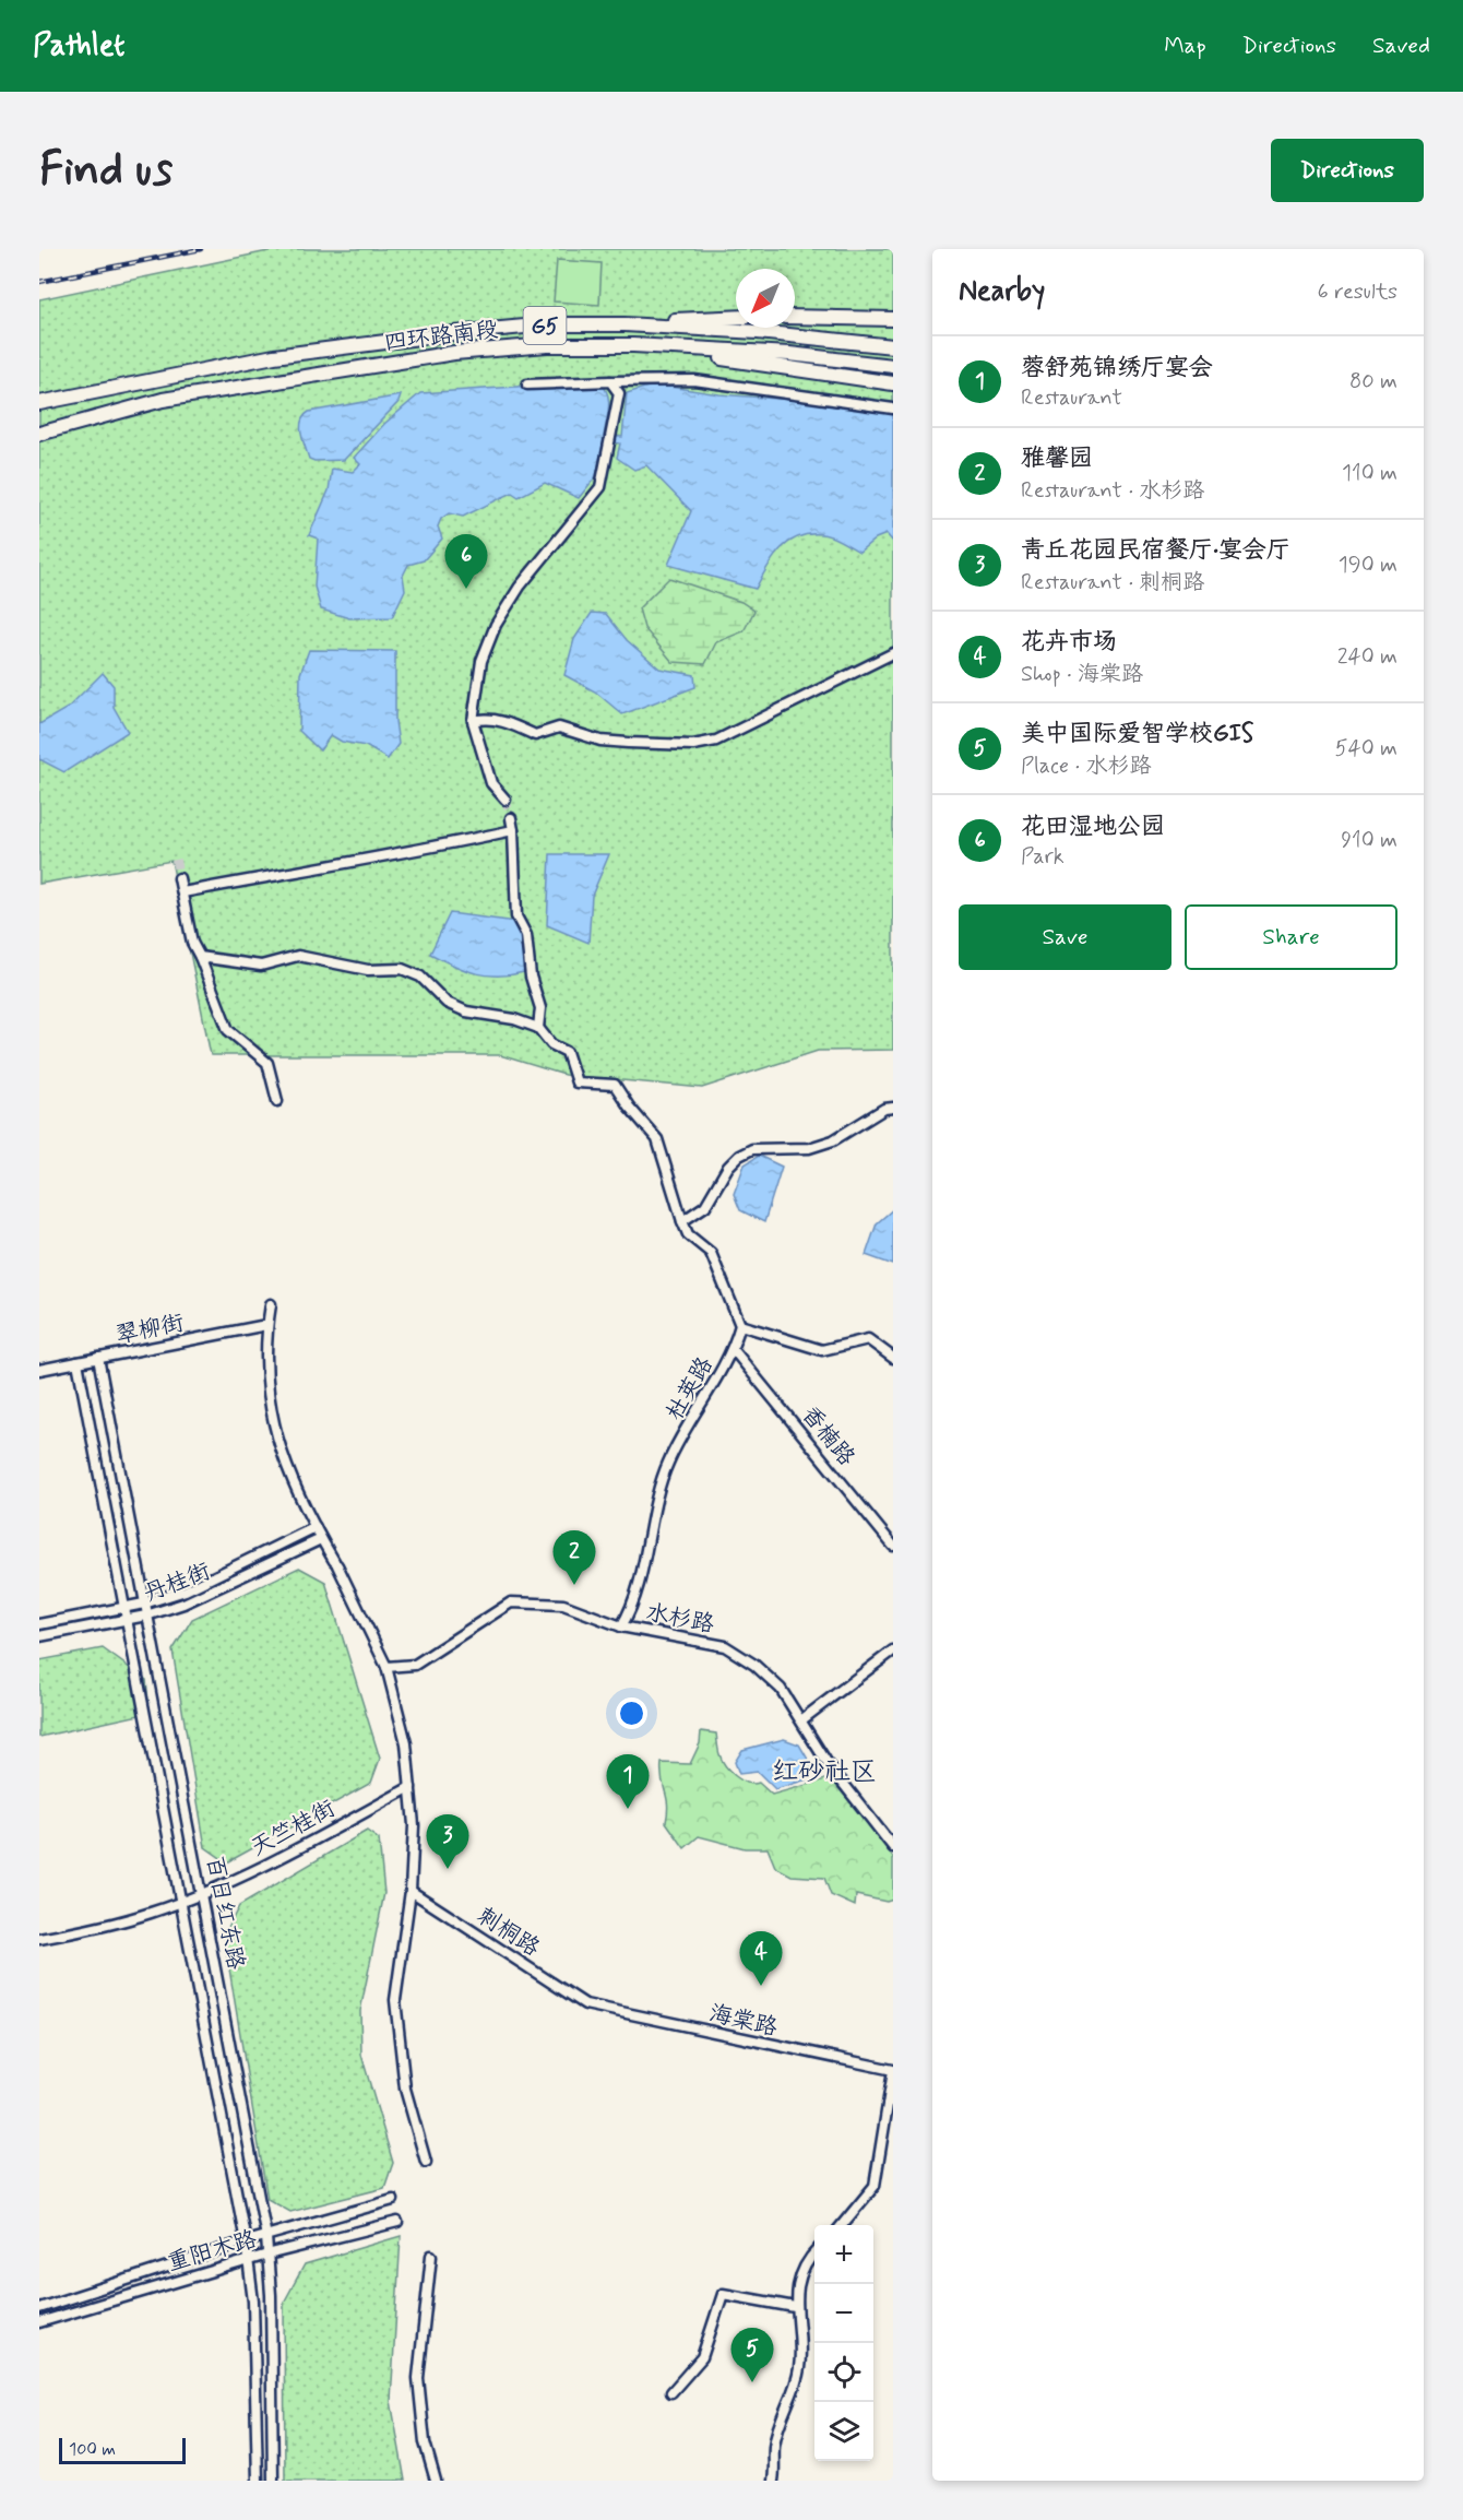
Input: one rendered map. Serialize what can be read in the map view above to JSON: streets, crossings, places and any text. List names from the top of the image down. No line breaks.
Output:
{"streets":{"highway":["G5","四环路南段"],"street":["翠柳街","杜英路","香楠路","丹桂街","水杉路","天竺桂街","百日红东路","刺桐路","海棠路","重阳木路"]},"crossings":[["翠柳街","百日红东路"],["杜英路","香楠路"],["杜英路","水杉路"],["丹桂街","百日红东路"],["天竺桂街","百日红东路"],["百日红东路","重阳木路"],["刺桐路","海棠路"]],"districts":["红砂社区"],"scale_bar":"100 m","north":"bottom left","page":{"header":"Pathlet","nav":["Map","Directions","Saved"],"buttons":["Directions",["Save","Share"]],"title":"Find us","heading":["Nearby","6 results"],"list":[{"mark":"1","name":"蓉舒苑锦绣厅宴会","note":"Restaurant","value":"80 m"},{"mark":"2","name":"雅馨园","note":"Restaurant · 水杉路","value":"110 m"},{"mark":"3","name":"青丘花园民宿餐厅·宴会厅","note":"Restaurant · 刺桐路","value":"190 m"},{"mark":"4","name":"花卉市场","note":"Shop · 海棠路","value":"240 m"},{"mark":"5","name":"美中国际爱智学校GIS","note":"Place · 水杉路","value":"540 m"},{"mark":"6","name":"花田湿地公园","note":"Park","value":"910 m"}],"pins":["6","2","1","3","4","5"],"map_buttons":["+","−"],"scale":"100 m"}}
